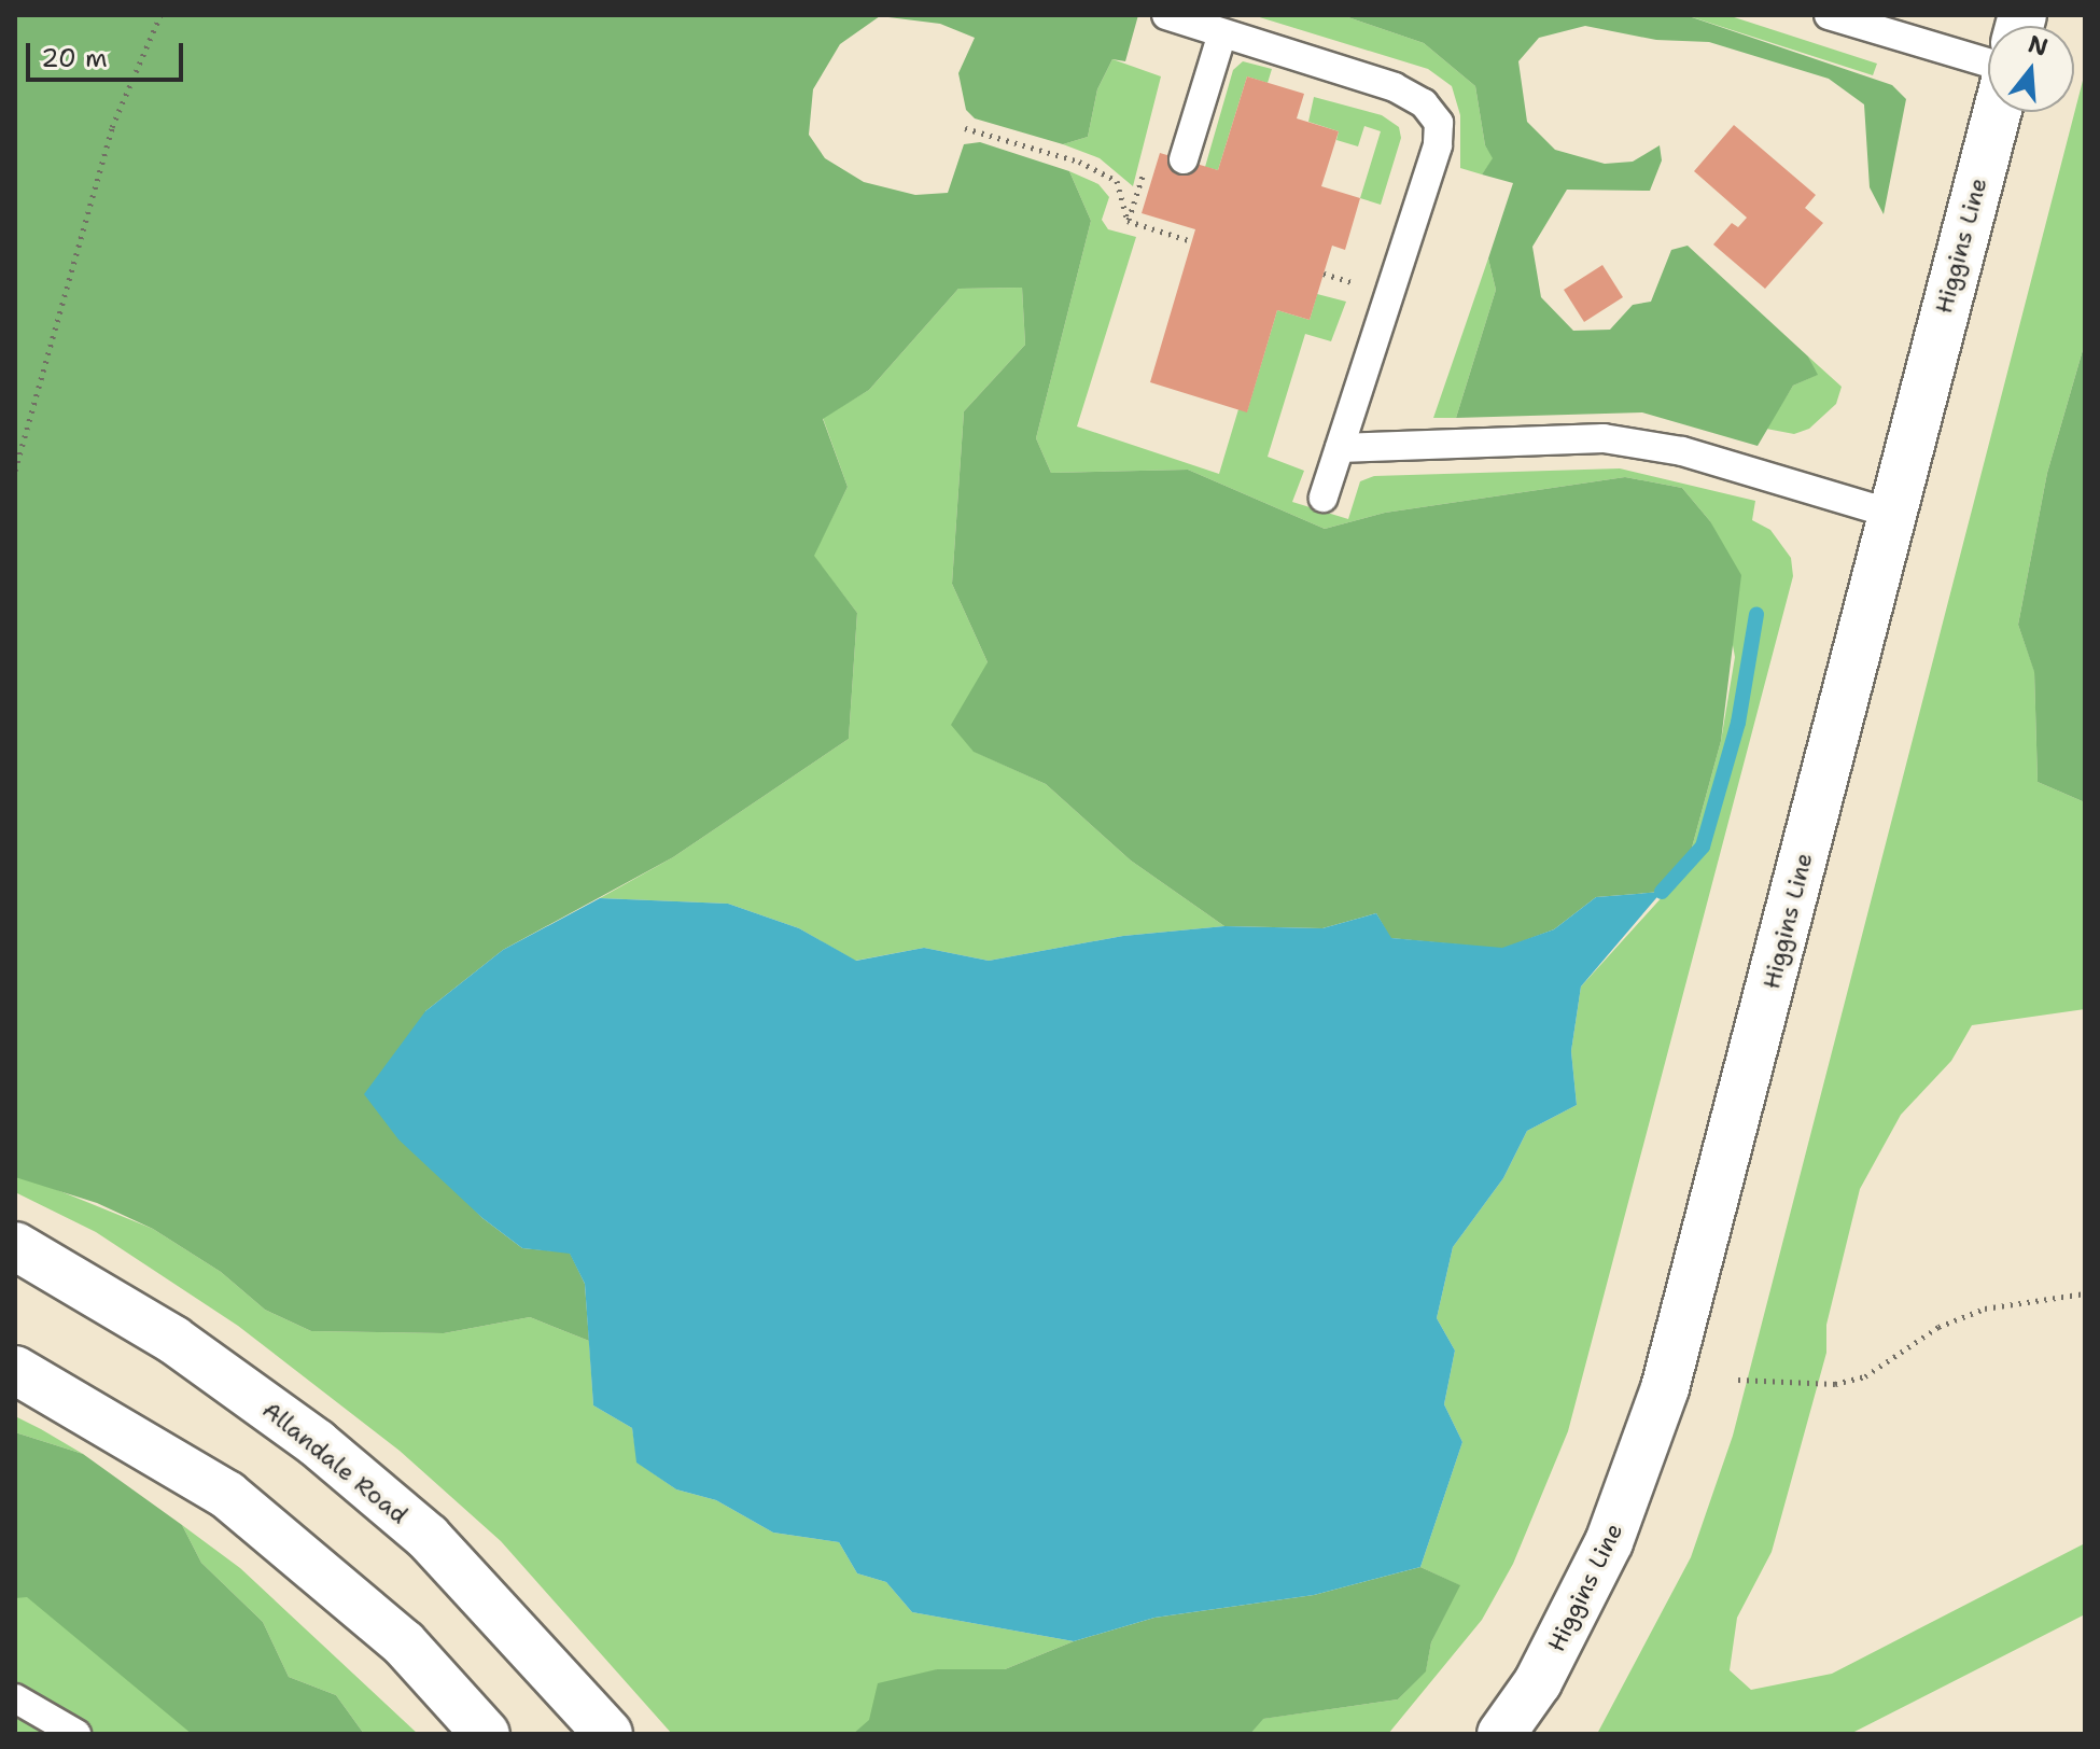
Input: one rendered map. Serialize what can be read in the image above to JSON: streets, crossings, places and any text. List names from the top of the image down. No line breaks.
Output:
{"streets":{"street":["Higgins Line","Allandale Road"]},"scale_bar":"20 m","north":"top"}
